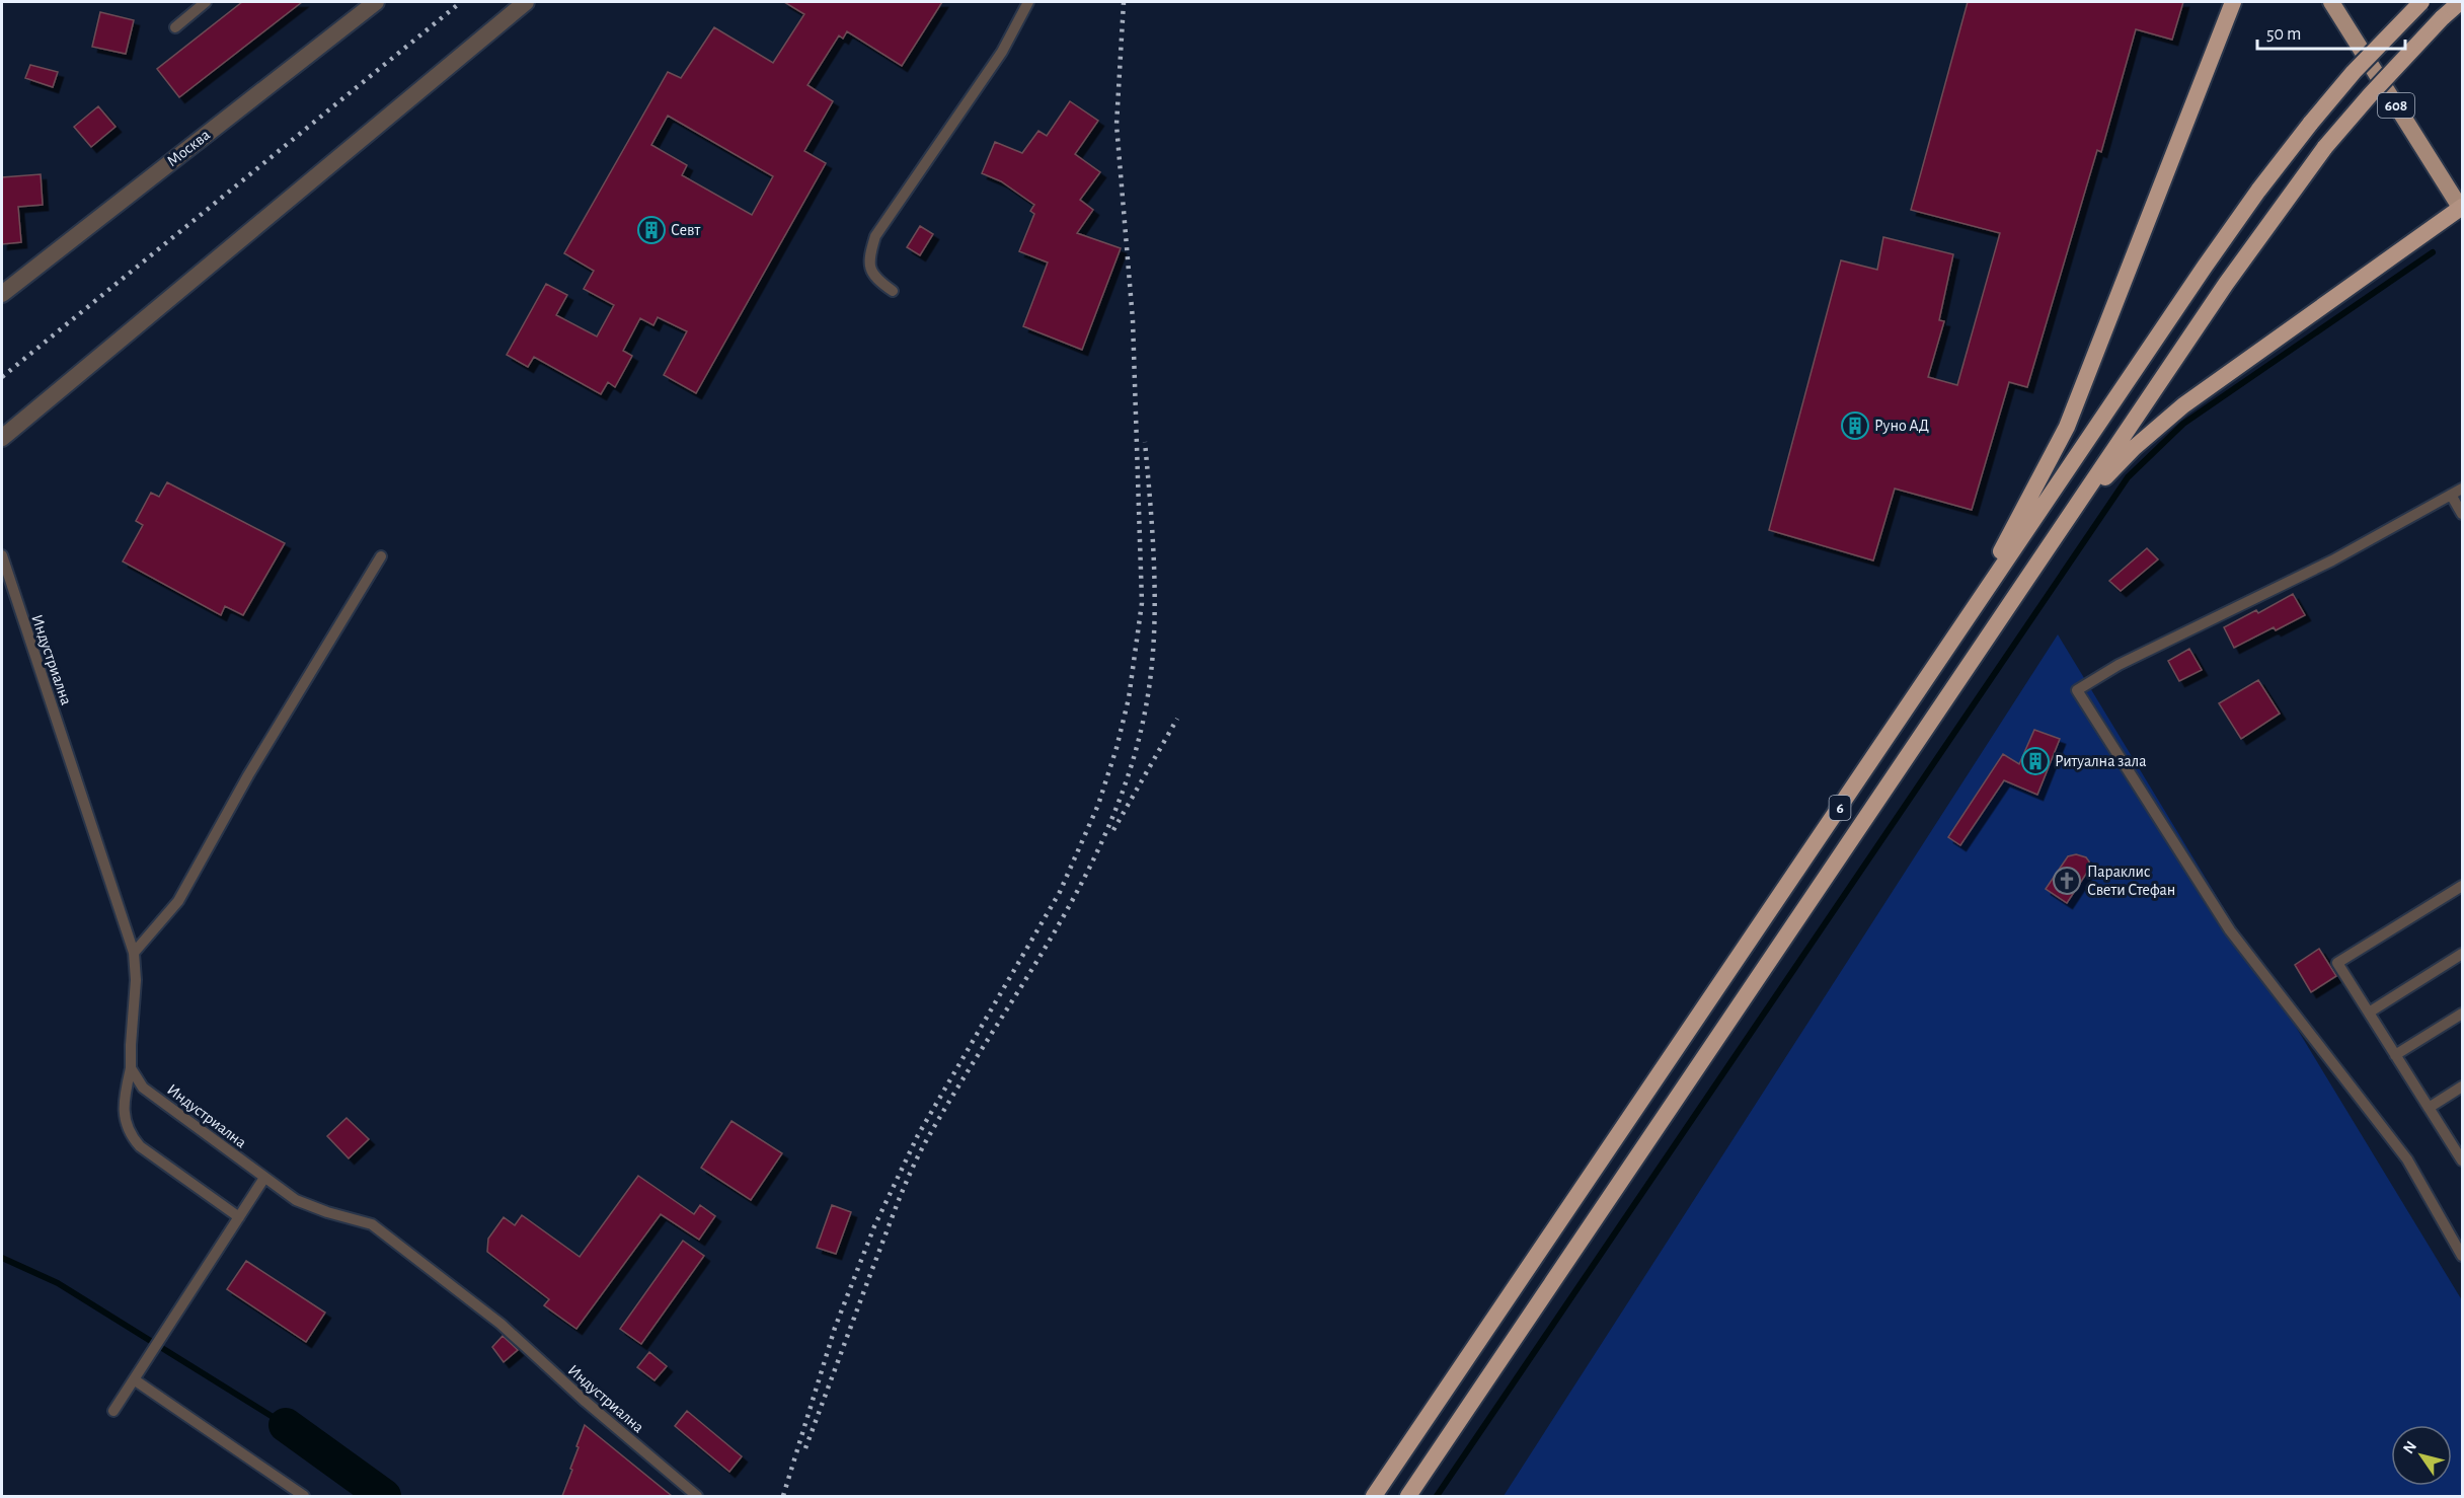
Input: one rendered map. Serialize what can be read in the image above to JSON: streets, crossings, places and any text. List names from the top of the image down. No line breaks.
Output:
{"streets":{"highway":["6"],"main road":["608"],"street":["Москва"],"lane":["Индустриална"]},"places":{"building":["Севт","Руно АД","Ритуална зала"],"church":["Параклис Свети Стефан"]},"scale_bar":"50 m","north":"top left"}
